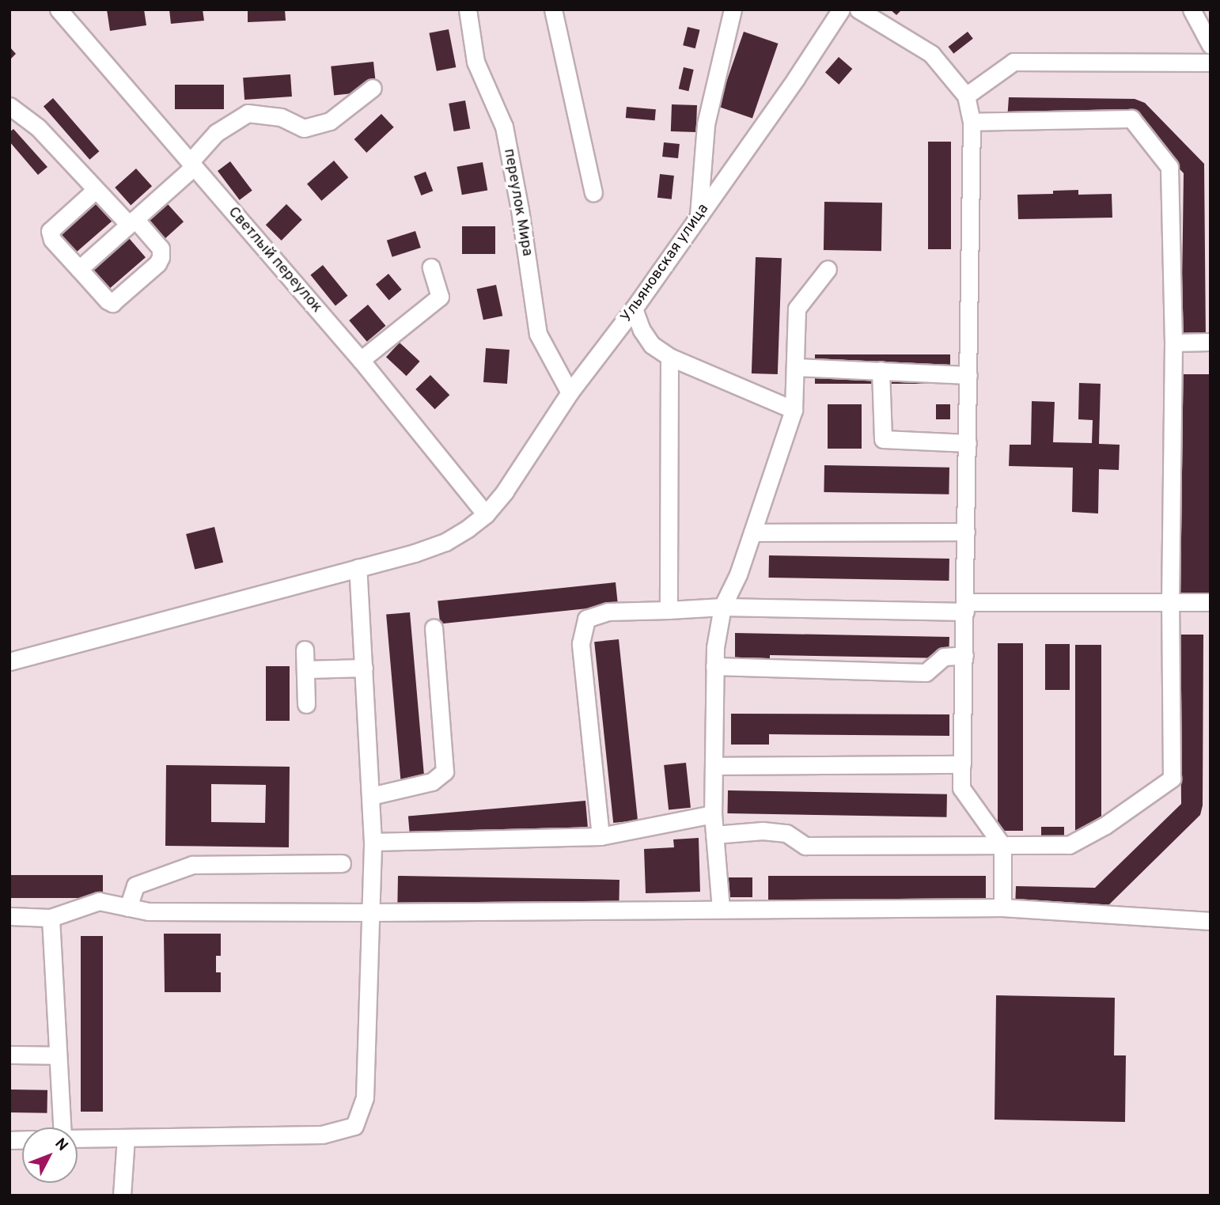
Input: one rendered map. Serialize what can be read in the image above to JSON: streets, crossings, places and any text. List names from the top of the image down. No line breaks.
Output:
{"streets":{"street":["переулок Мира","Светлый переулок","Ульяновская улица"]},"crossings":[["переулок Мира","Ульяновская улица"],["Светлый переулок","Ульяновская улица"]],"north":"top right"}
